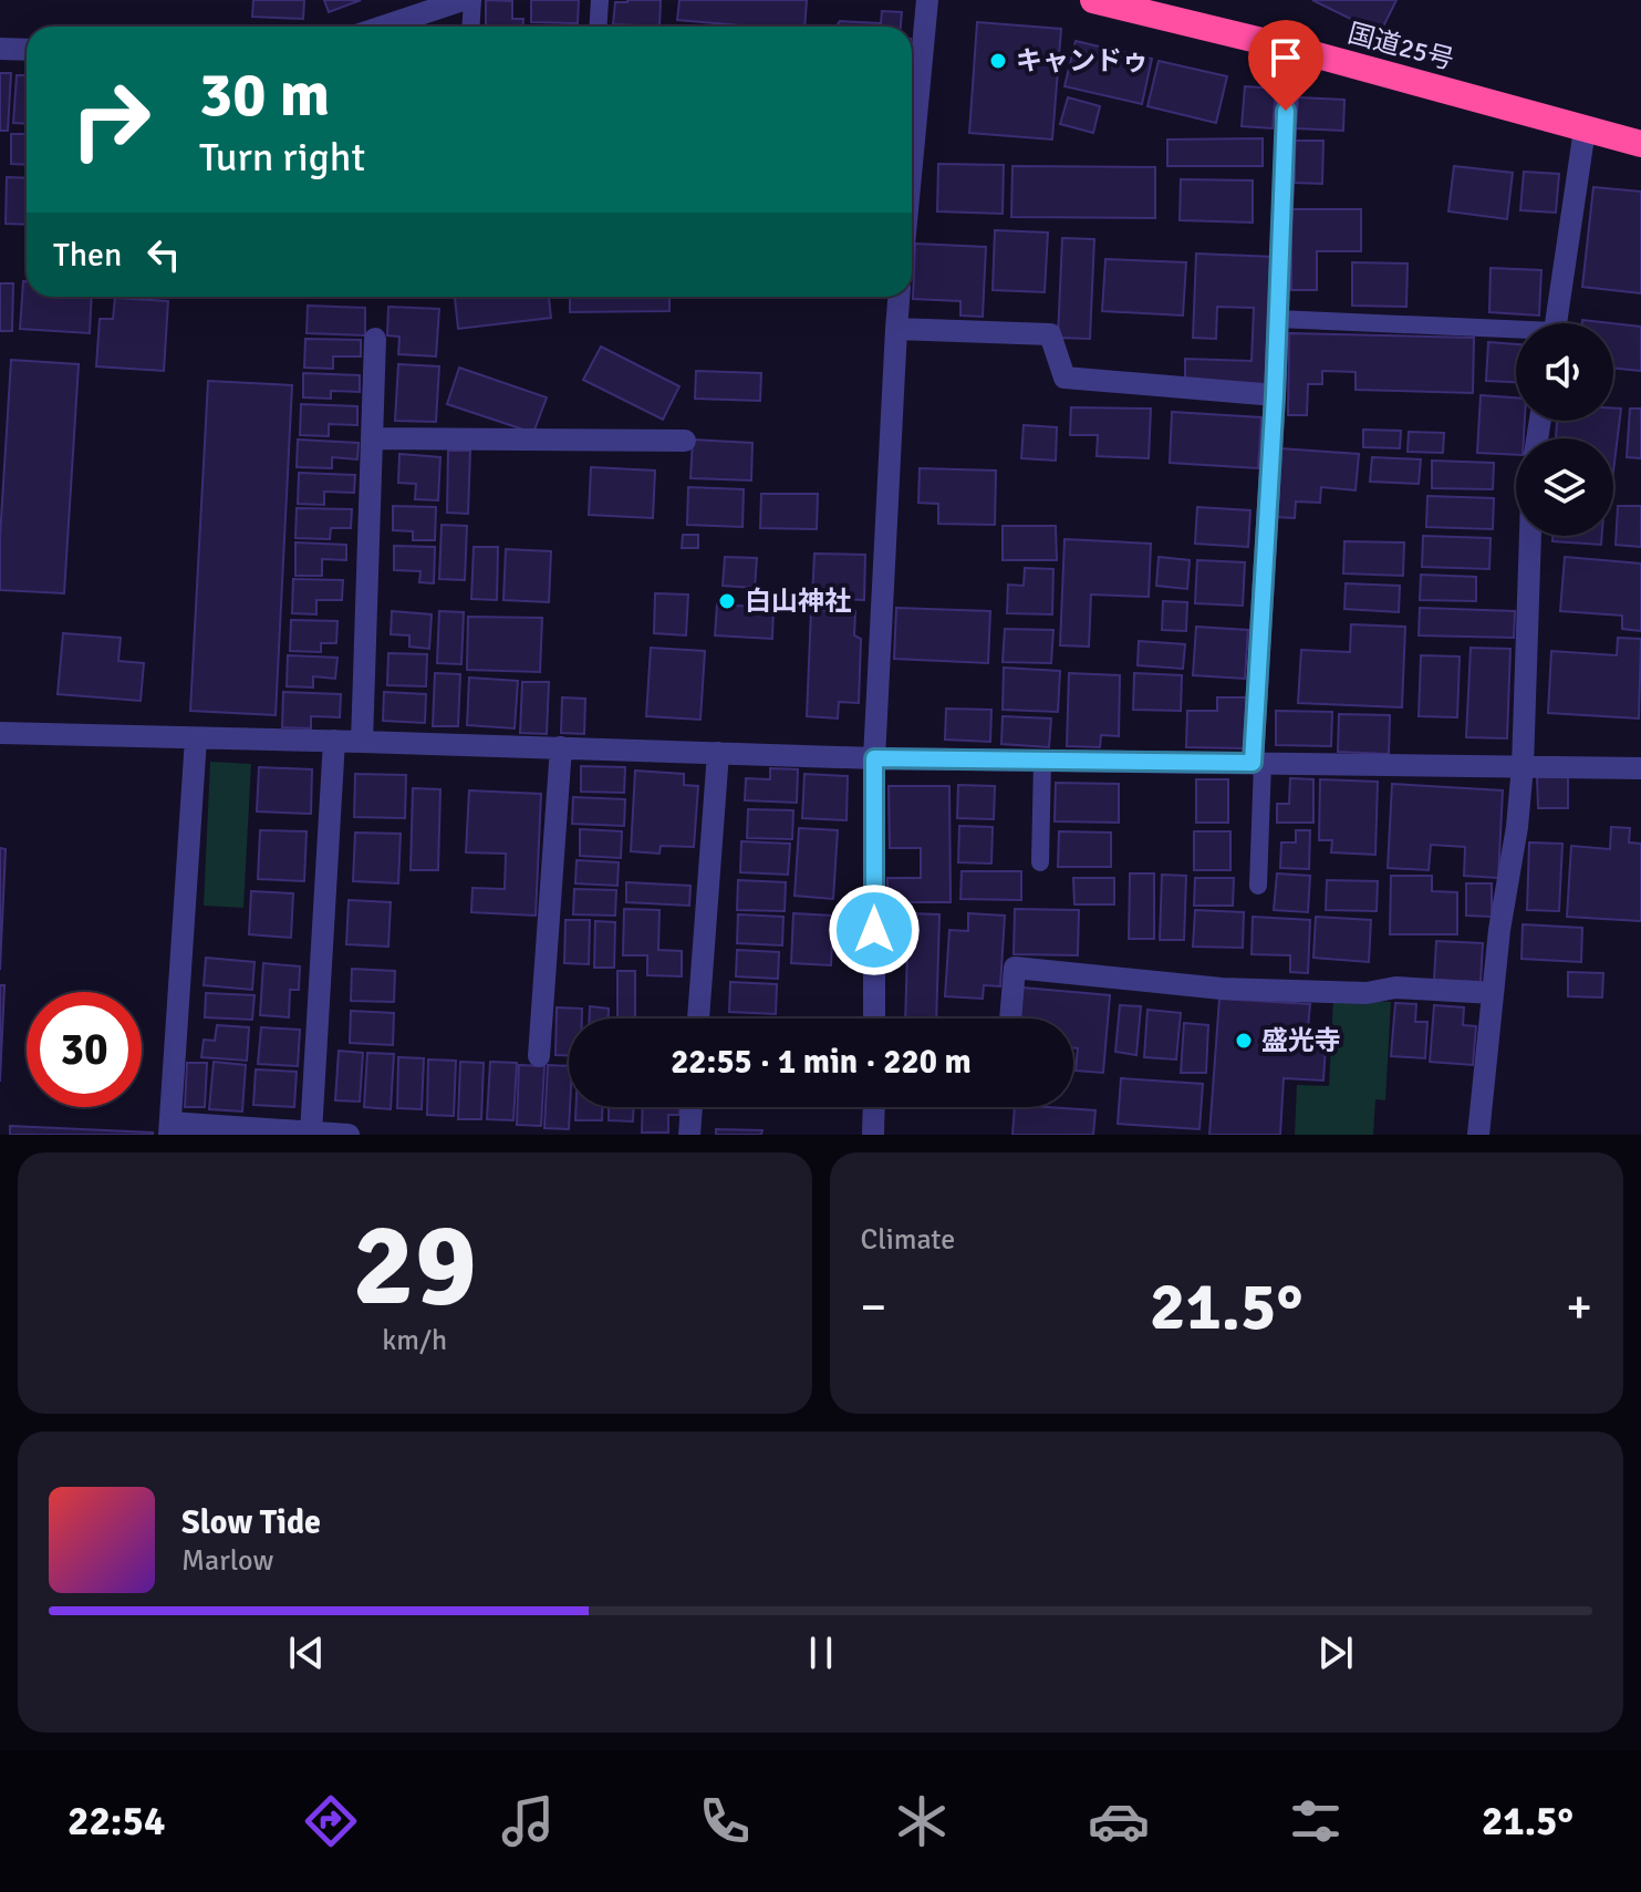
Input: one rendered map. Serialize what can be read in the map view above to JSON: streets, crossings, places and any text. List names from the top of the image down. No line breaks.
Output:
{"streets":{"highway":["国道25号"]},"places":["キャンドゥ","白山神社","盛光寺"],"page":{"turn":["30 m","Turn right"],"then":"Then","limit":"30","trip":"22:55 · 1 min · 220 m","tile":[["29","km/h"],"Climate"],"heat":["−","21.5°","+"],"song":["Slow Tide","Marlow"],"tabs":["22:54","21.5°"]}}
